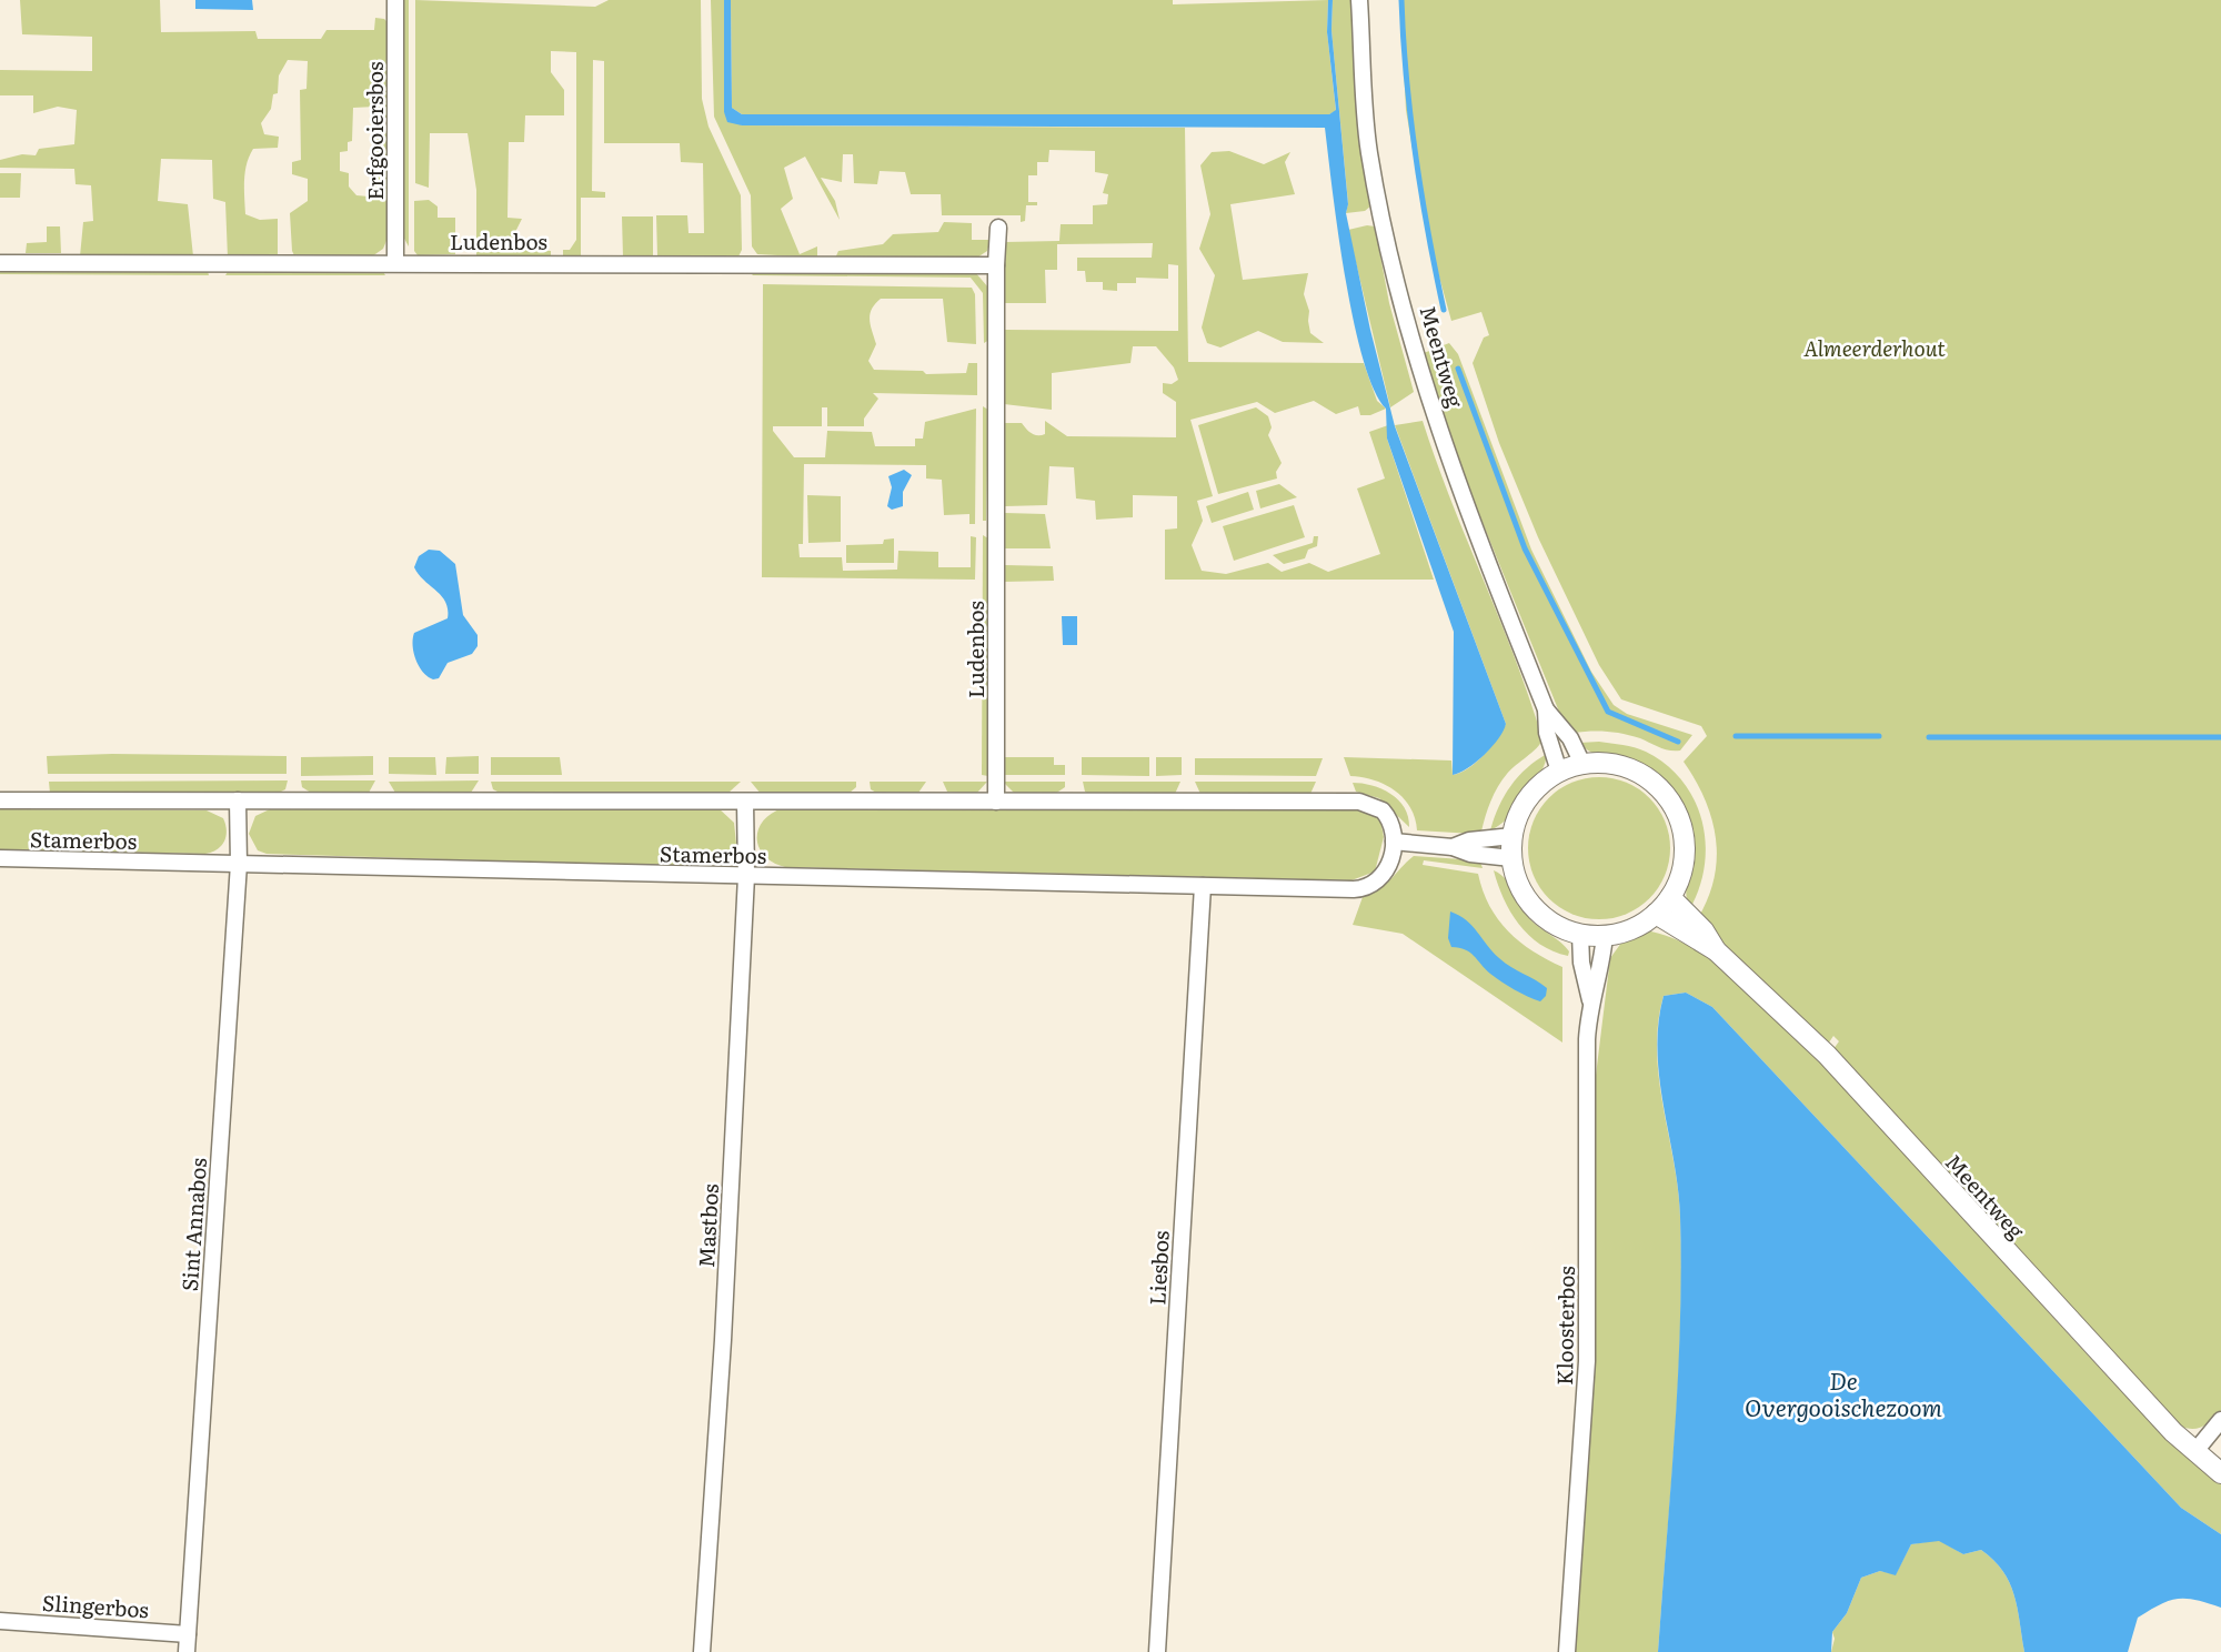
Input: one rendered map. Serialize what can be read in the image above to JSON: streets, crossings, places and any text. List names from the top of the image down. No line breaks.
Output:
{"streets":{"street":["Erfgooiersbos","Ludenbos","Meentweg","Stamerbos","Sint Annabos","Mastbos","Liesbos","Kloosterbos","Slingerbos"]},"crossings":[["Erfgooiersbos","Ludenbos"],["Ludenbos","Stamerbos"],["Meentweg","Kloosterbos"],["Stamerbos","Sint Annabos"],["Stamerbos","Mastbos"],["Stamerbos","Liesbos"],["Sint Annabos","Slingerbos"]],"water":["De Overgooischezoom"],"parks":["Almeerderhout"]}
